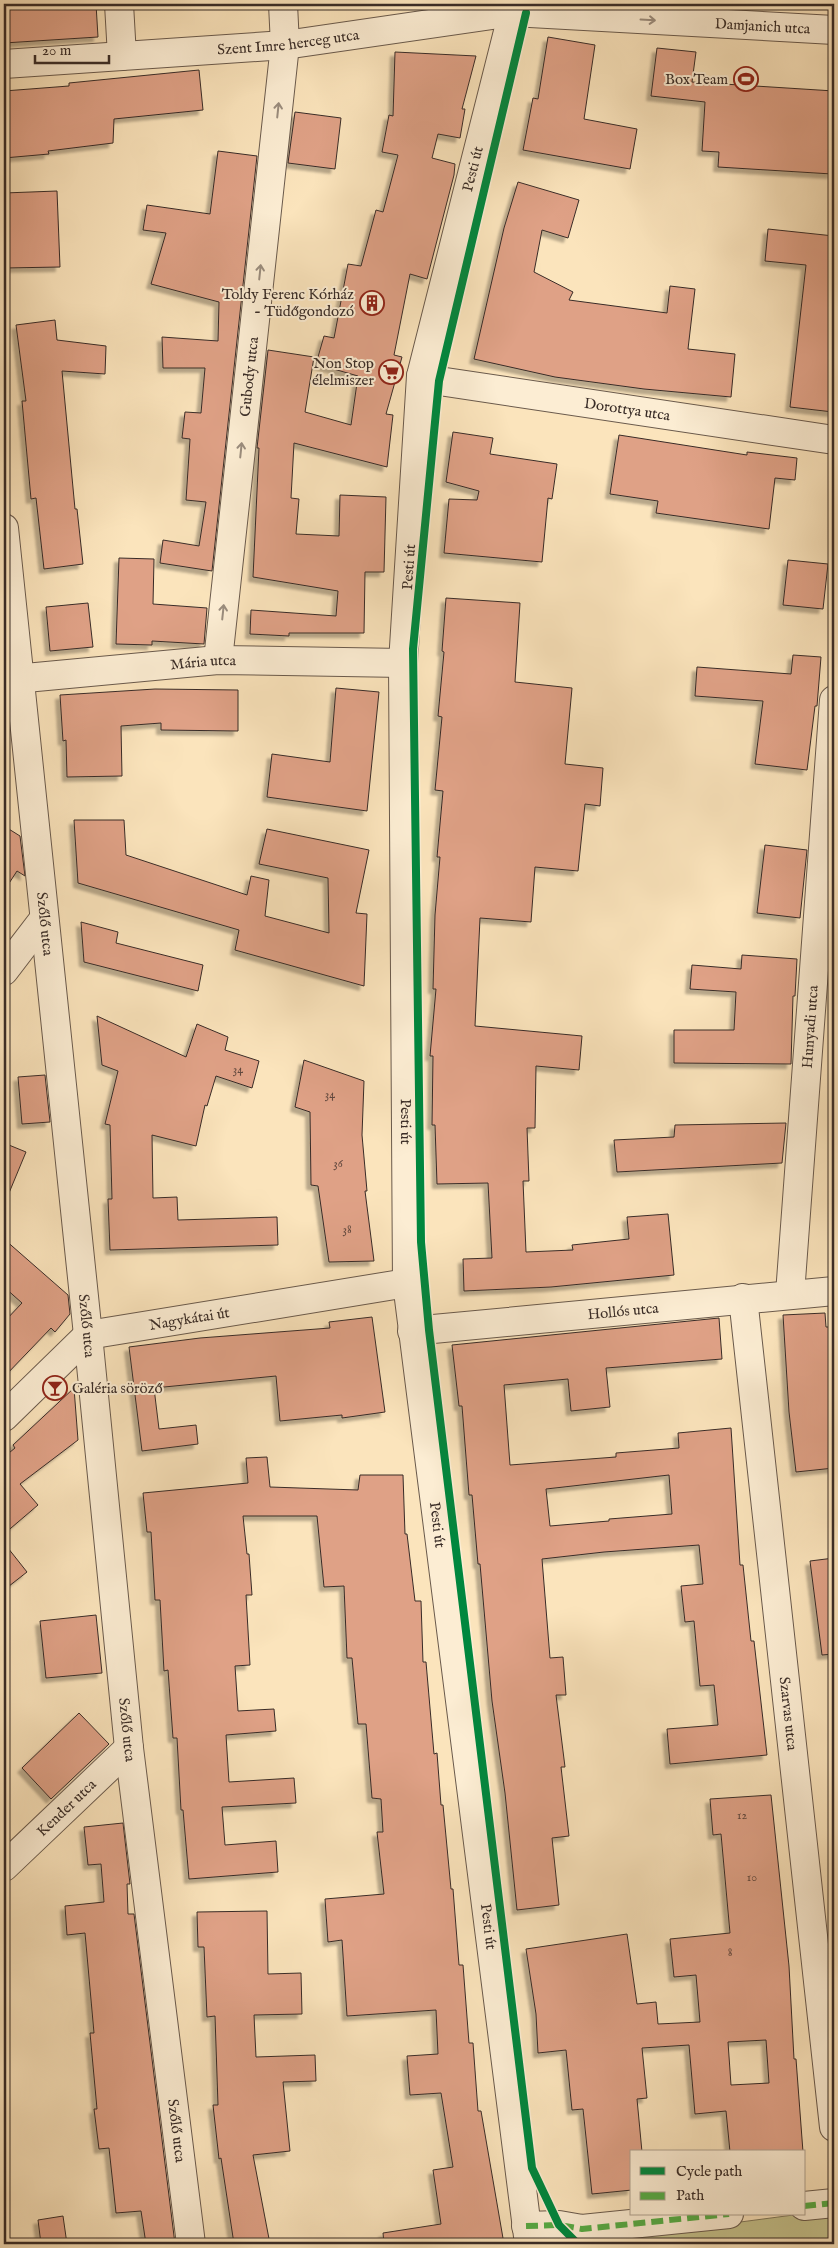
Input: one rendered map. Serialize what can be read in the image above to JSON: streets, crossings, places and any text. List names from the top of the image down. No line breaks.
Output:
{"streets":{"street":["Damjanich utca","Szent Imre herceg utca","Pesti út","Gubody utca","Dorottya utca","Mária utca","Szőlő utca","Hunyadi utca","Hollós utca","Nagykátai út","Szarvas utca","Kender utca"]},"crossings":[["Damjanich utca","Szent Imre herceg utca"],["Damjanich utca","Pesti út"],["Szent Imre herceg utca","Pesti út"],["Szent Imre herceg utca","Gubody utca"],["Pesti út","Dorottya utca"],["Pesti út","Mária utca"],["Pesti út","Hollós utca"],["Pesti út","Nagykátai út"],["Gubody utca","Mária utca"],["Mária utca","Szőlő utca"],["Szőlő utca","Nagykátai út"],["Szőlő utca","Kender utca"],["Hunyadi utca","Hollós utca"],["Hollós utca","Szarvas utca"]],"one_way":["Damjanich utca","Gubody utca"],"places":{"sports":["Box Team"],"building":["Toldy Ferenc Kórház - Tüdőgondozó"],"supermarket":["Non Stop élelmiszer"],"bar":["Galéria söröző"]},"house_numbers":["34","34","36","38","12","10","8"],"legend":["Cycle path","Path"],"scale_bar":"20 m"}
